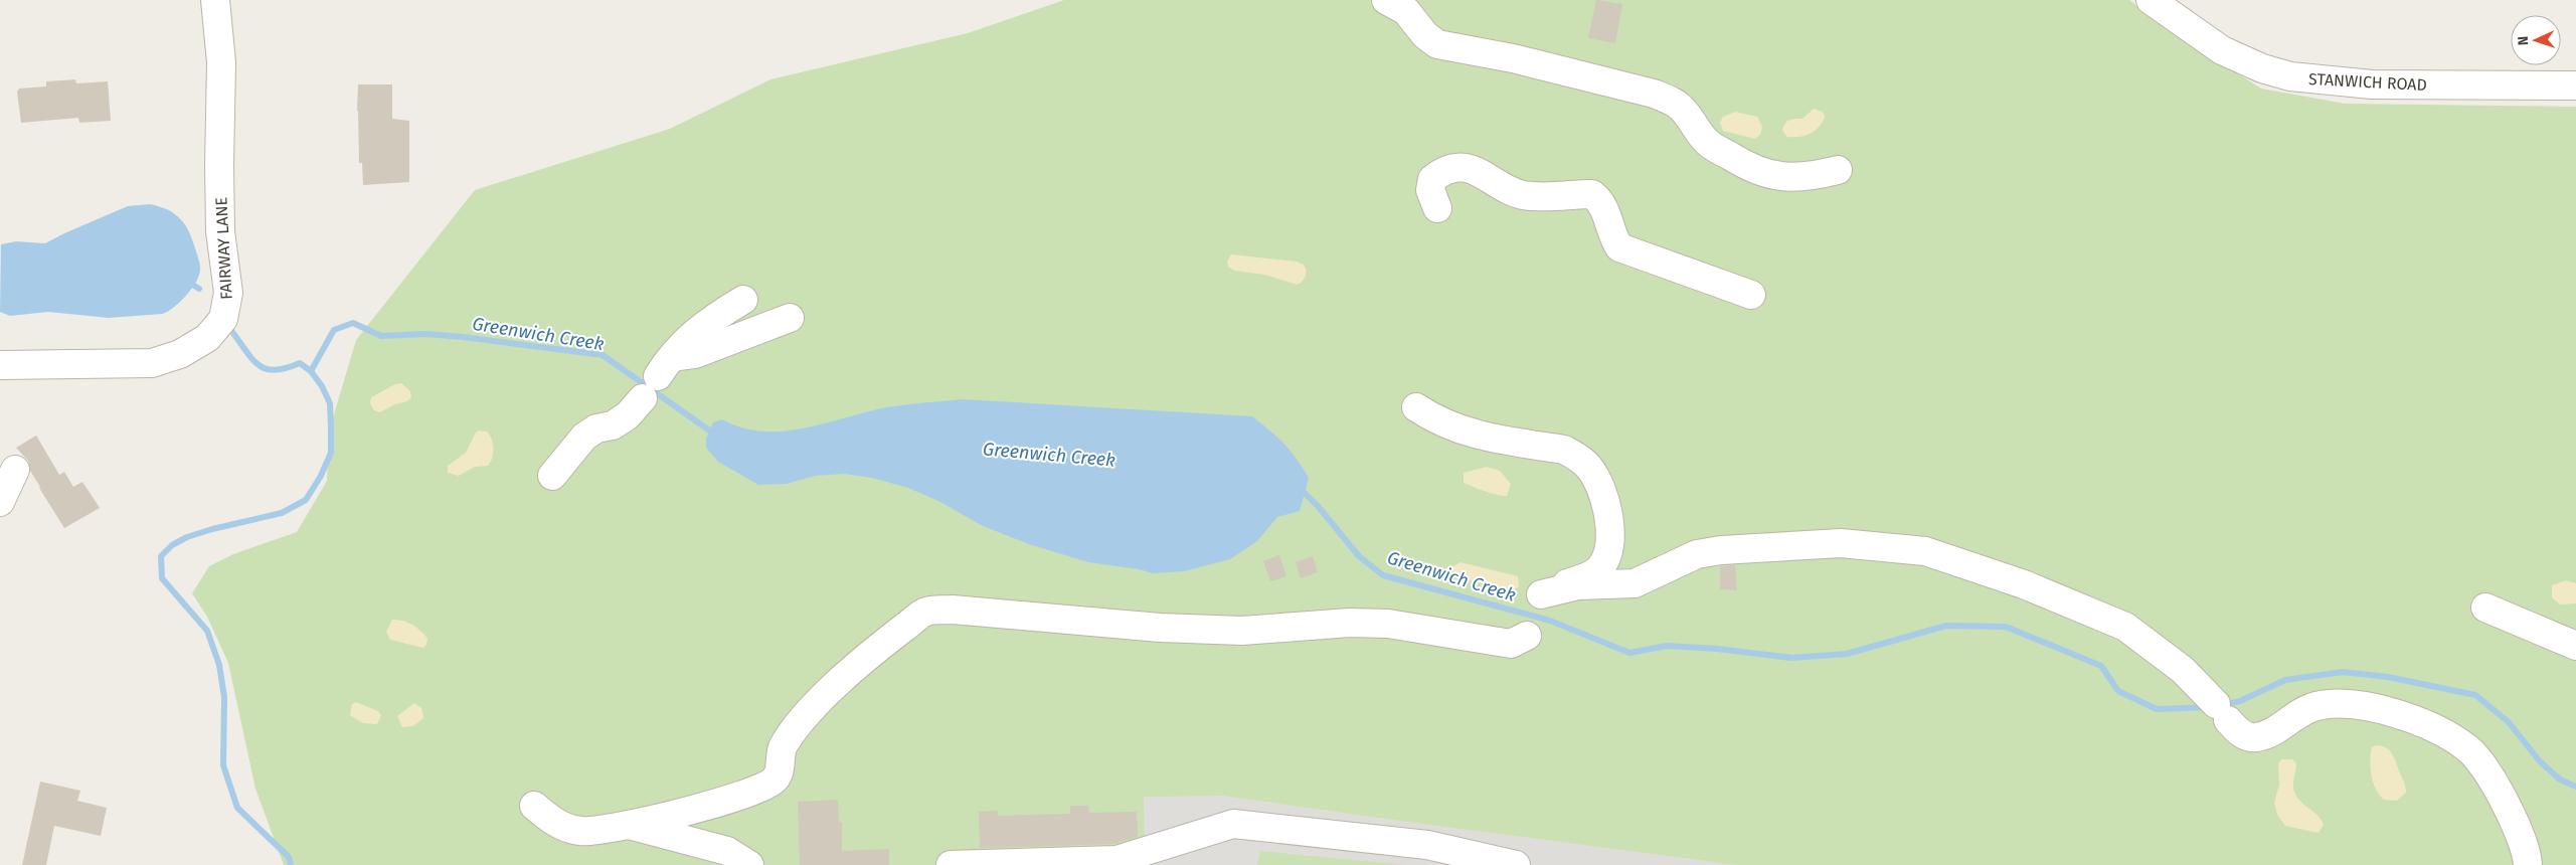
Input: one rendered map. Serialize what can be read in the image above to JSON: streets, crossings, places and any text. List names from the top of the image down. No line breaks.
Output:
{"streets":{"street":["STANWICH ROAD","FAIRWAY LANE"]},"water":["Greenwich Creek"],"north":"left"}
